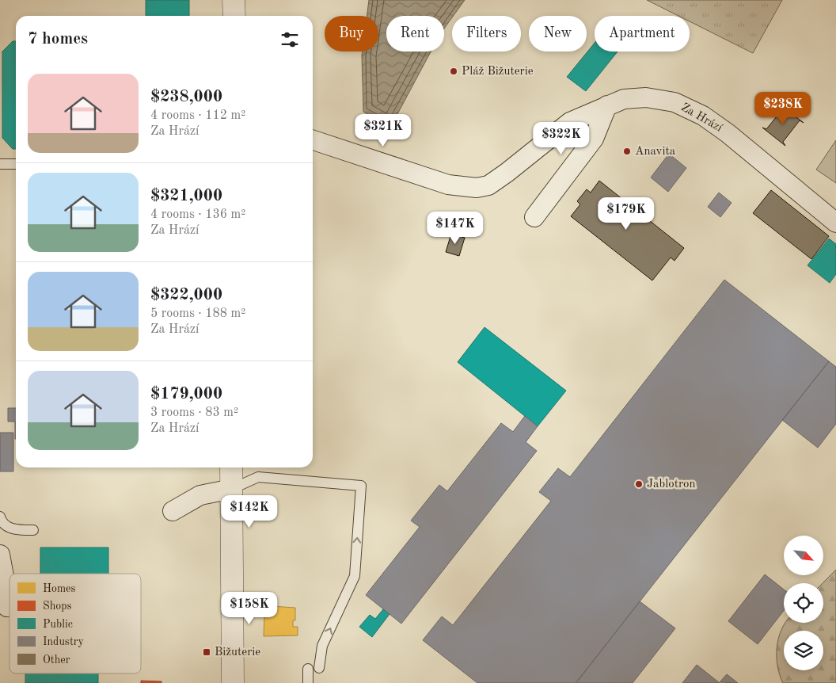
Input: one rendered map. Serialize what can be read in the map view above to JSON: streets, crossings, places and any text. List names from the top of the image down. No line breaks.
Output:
{"streets":{"street":["Za Hrází"]},"places":{"other":["Pláž Bižuterie","Anavita","Jablotron"],"transit":["Bižuterie"]},"legend":["Homes","Shops","Public","Industry","Other"],"north":"bottom right","page":{"chip":["Buy","Rent","Filters","New","Apartment"],"heading":"7 homes","list":[{"name":"$238,000","note":"4 rooms · 112 m² · Za Hrází"},{"name":"$321,000","note":"4 rooms · 136 m² · Za Hrází"},{"name":"$322,000","note":"5 rooms · 188 m² · Za Hrází"},{"name":"$179,000","note":"3 rooms · 83 m² · Za Hrází"}],"price":["$238K","$321K","$322K","$179K","$147K","$142K","$158K"]}}
